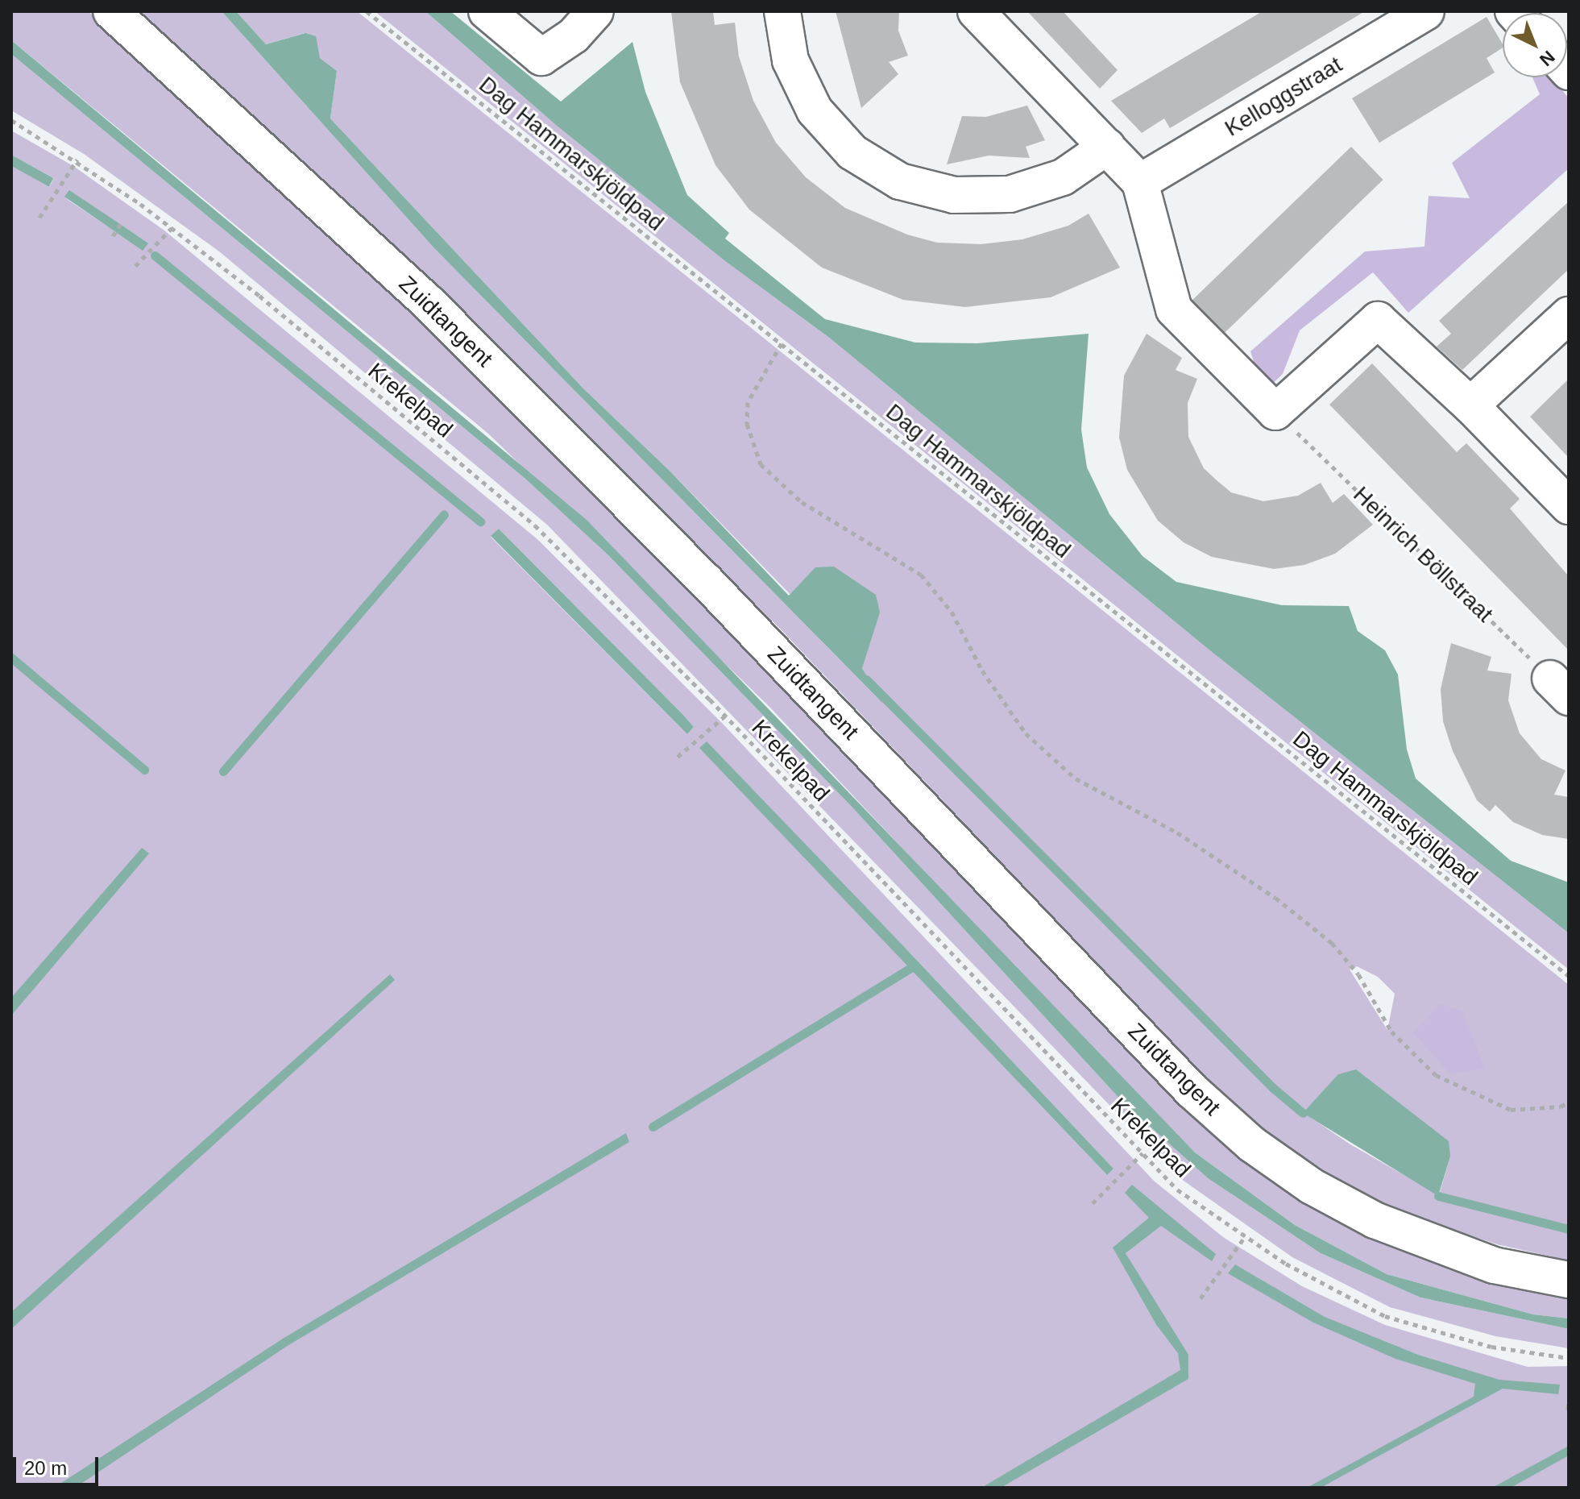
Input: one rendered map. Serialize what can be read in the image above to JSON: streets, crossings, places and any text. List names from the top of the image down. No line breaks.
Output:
{"streets":{"street":["Kelloggstraat","Zuidtangent"],"path":["Dag Hammarskjöldpad","Krekelpad","Heinrich Böllstraat"]},"scale_bar":"20 m","north":"bottom right"}
